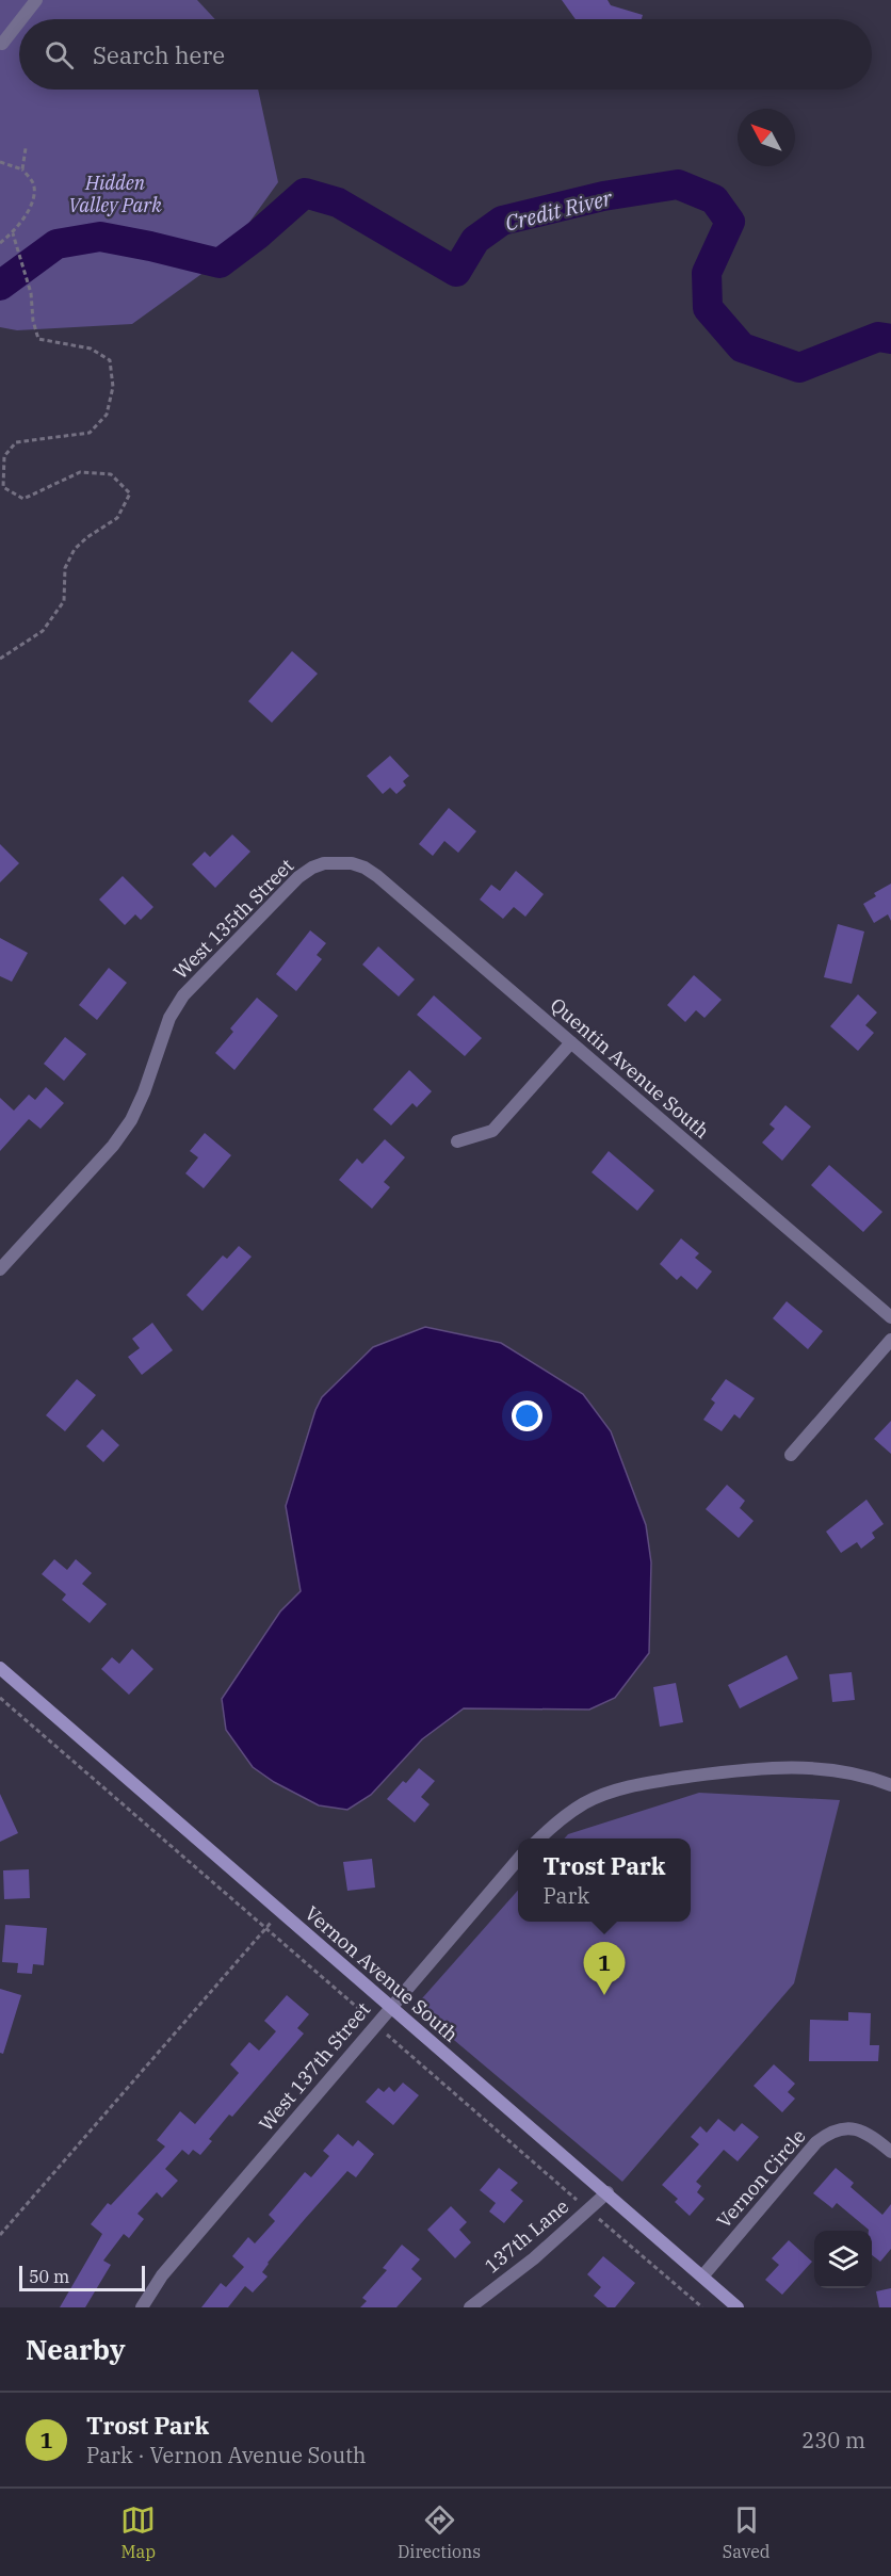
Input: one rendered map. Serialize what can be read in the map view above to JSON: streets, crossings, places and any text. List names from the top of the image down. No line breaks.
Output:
{"streets":{"street":["West 135th Street","Quentin Avenue South","Vernon Avenue South","West 137th Street","Vernon Circle","137th Lane"]},"crossings":[["West 135th Street","Quentin Avenue South"],["Vernon Avenue South","West 137th Street"],["Vernon Avenue South","Vernon Circle"],["Vernon Avenue South","137th Lane"]],"water":["Credit River"],"parks":["Hidden Valley Park"],"scale_bar":"50 m","north":"top left","page":{"search":"Search here","popup":["Trost Park","Park"],"pins":"1","scale":"50 m","heading":"Nearby","list":[{"mark":"1","name":"Trost Park","note":"Park · Vernon Avenue South","value":"230 m"}],"nav":["Map","Directions","Saved"]}}
